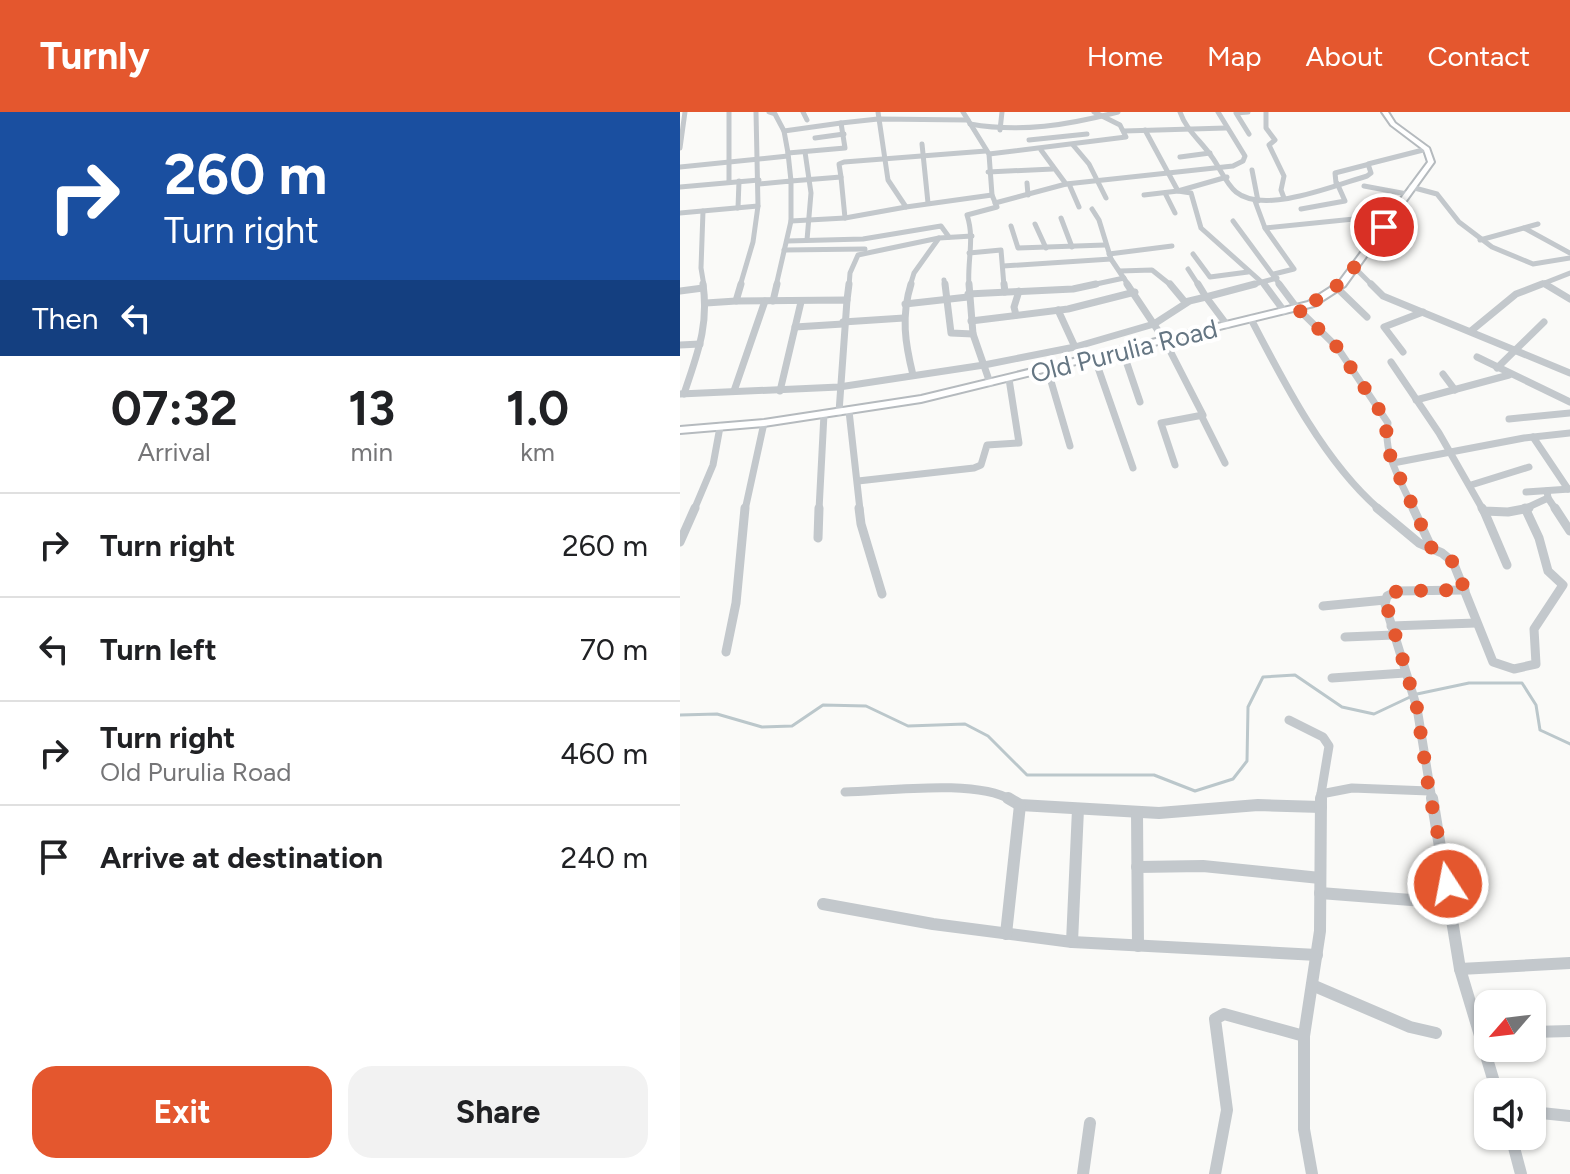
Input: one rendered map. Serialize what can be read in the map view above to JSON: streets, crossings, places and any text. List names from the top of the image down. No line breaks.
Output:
{"streets":{"main road":["Old Purulia Road"]},"north":"bottom left","page":{"header":"Turnly","nav":["Home","Map","About","Contact"],"turn":["260 m","Turn right"],"then":"Then","eta":["07:32","Arrival","13","min","1.0","km"],"list":[{"name":"Turn right","value":"260 m"},{"name":"Turn left","value":"70 m"},{"name":"Turn right","note":"Old Purulia Road","value":"460 m"},{"name":"Arrive at destination","value":"240 m"}],"buttons":["Exit","Share"]}}
